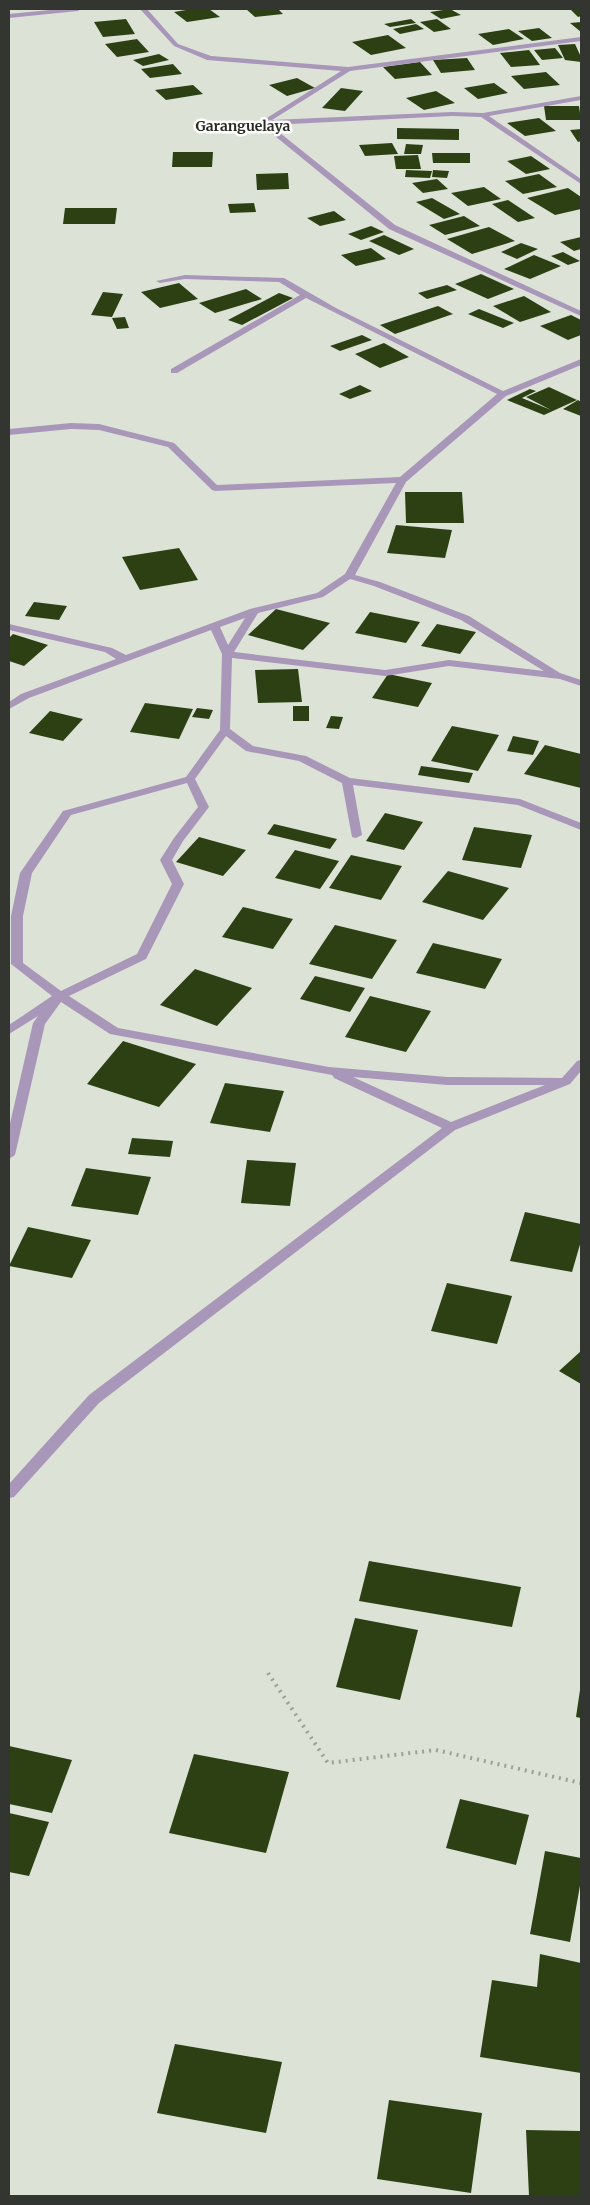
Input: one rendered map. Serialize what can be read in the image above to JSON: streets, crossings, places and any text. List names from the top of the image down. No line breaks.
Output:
{"districts":["Garanguelaya"]}
